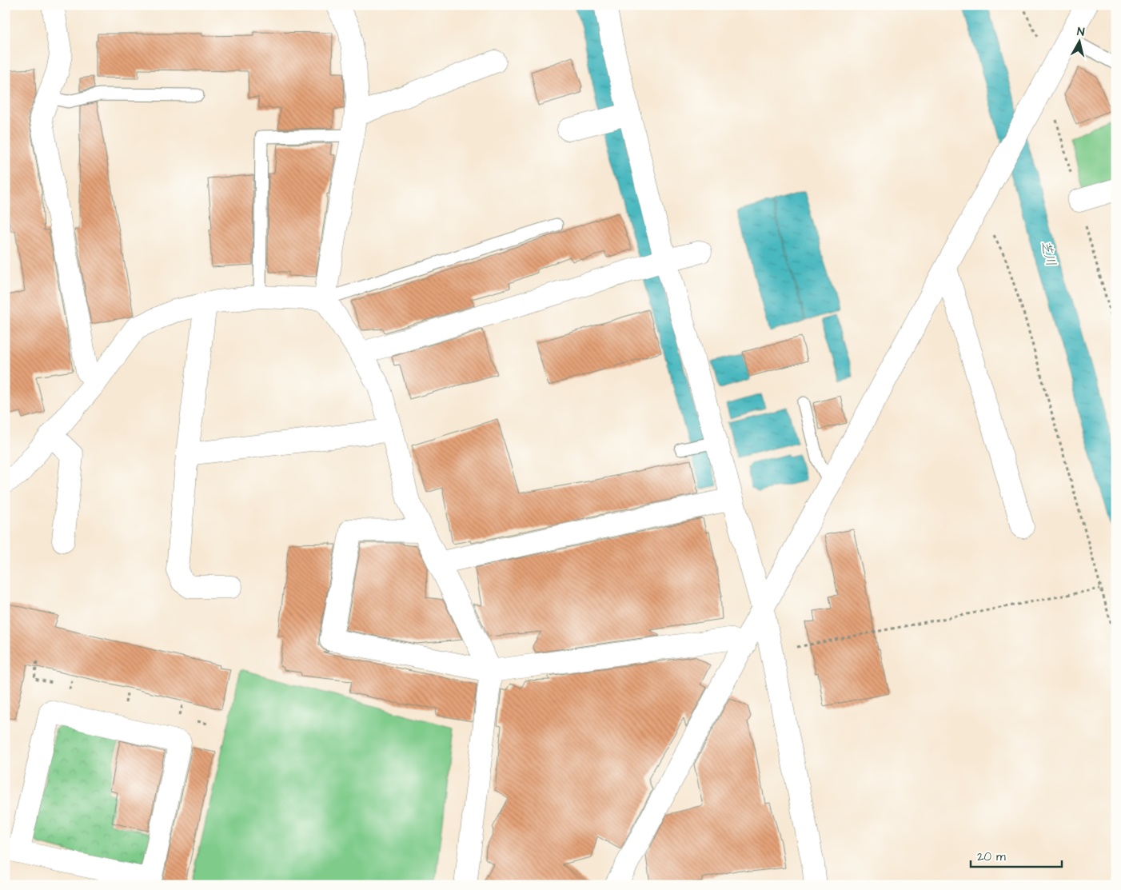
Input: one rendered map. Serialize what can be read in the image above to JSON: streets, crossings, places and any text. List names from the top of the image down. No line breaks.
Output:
{"water":["芝川"],"scale_bar":"20 m","north":"top"}
